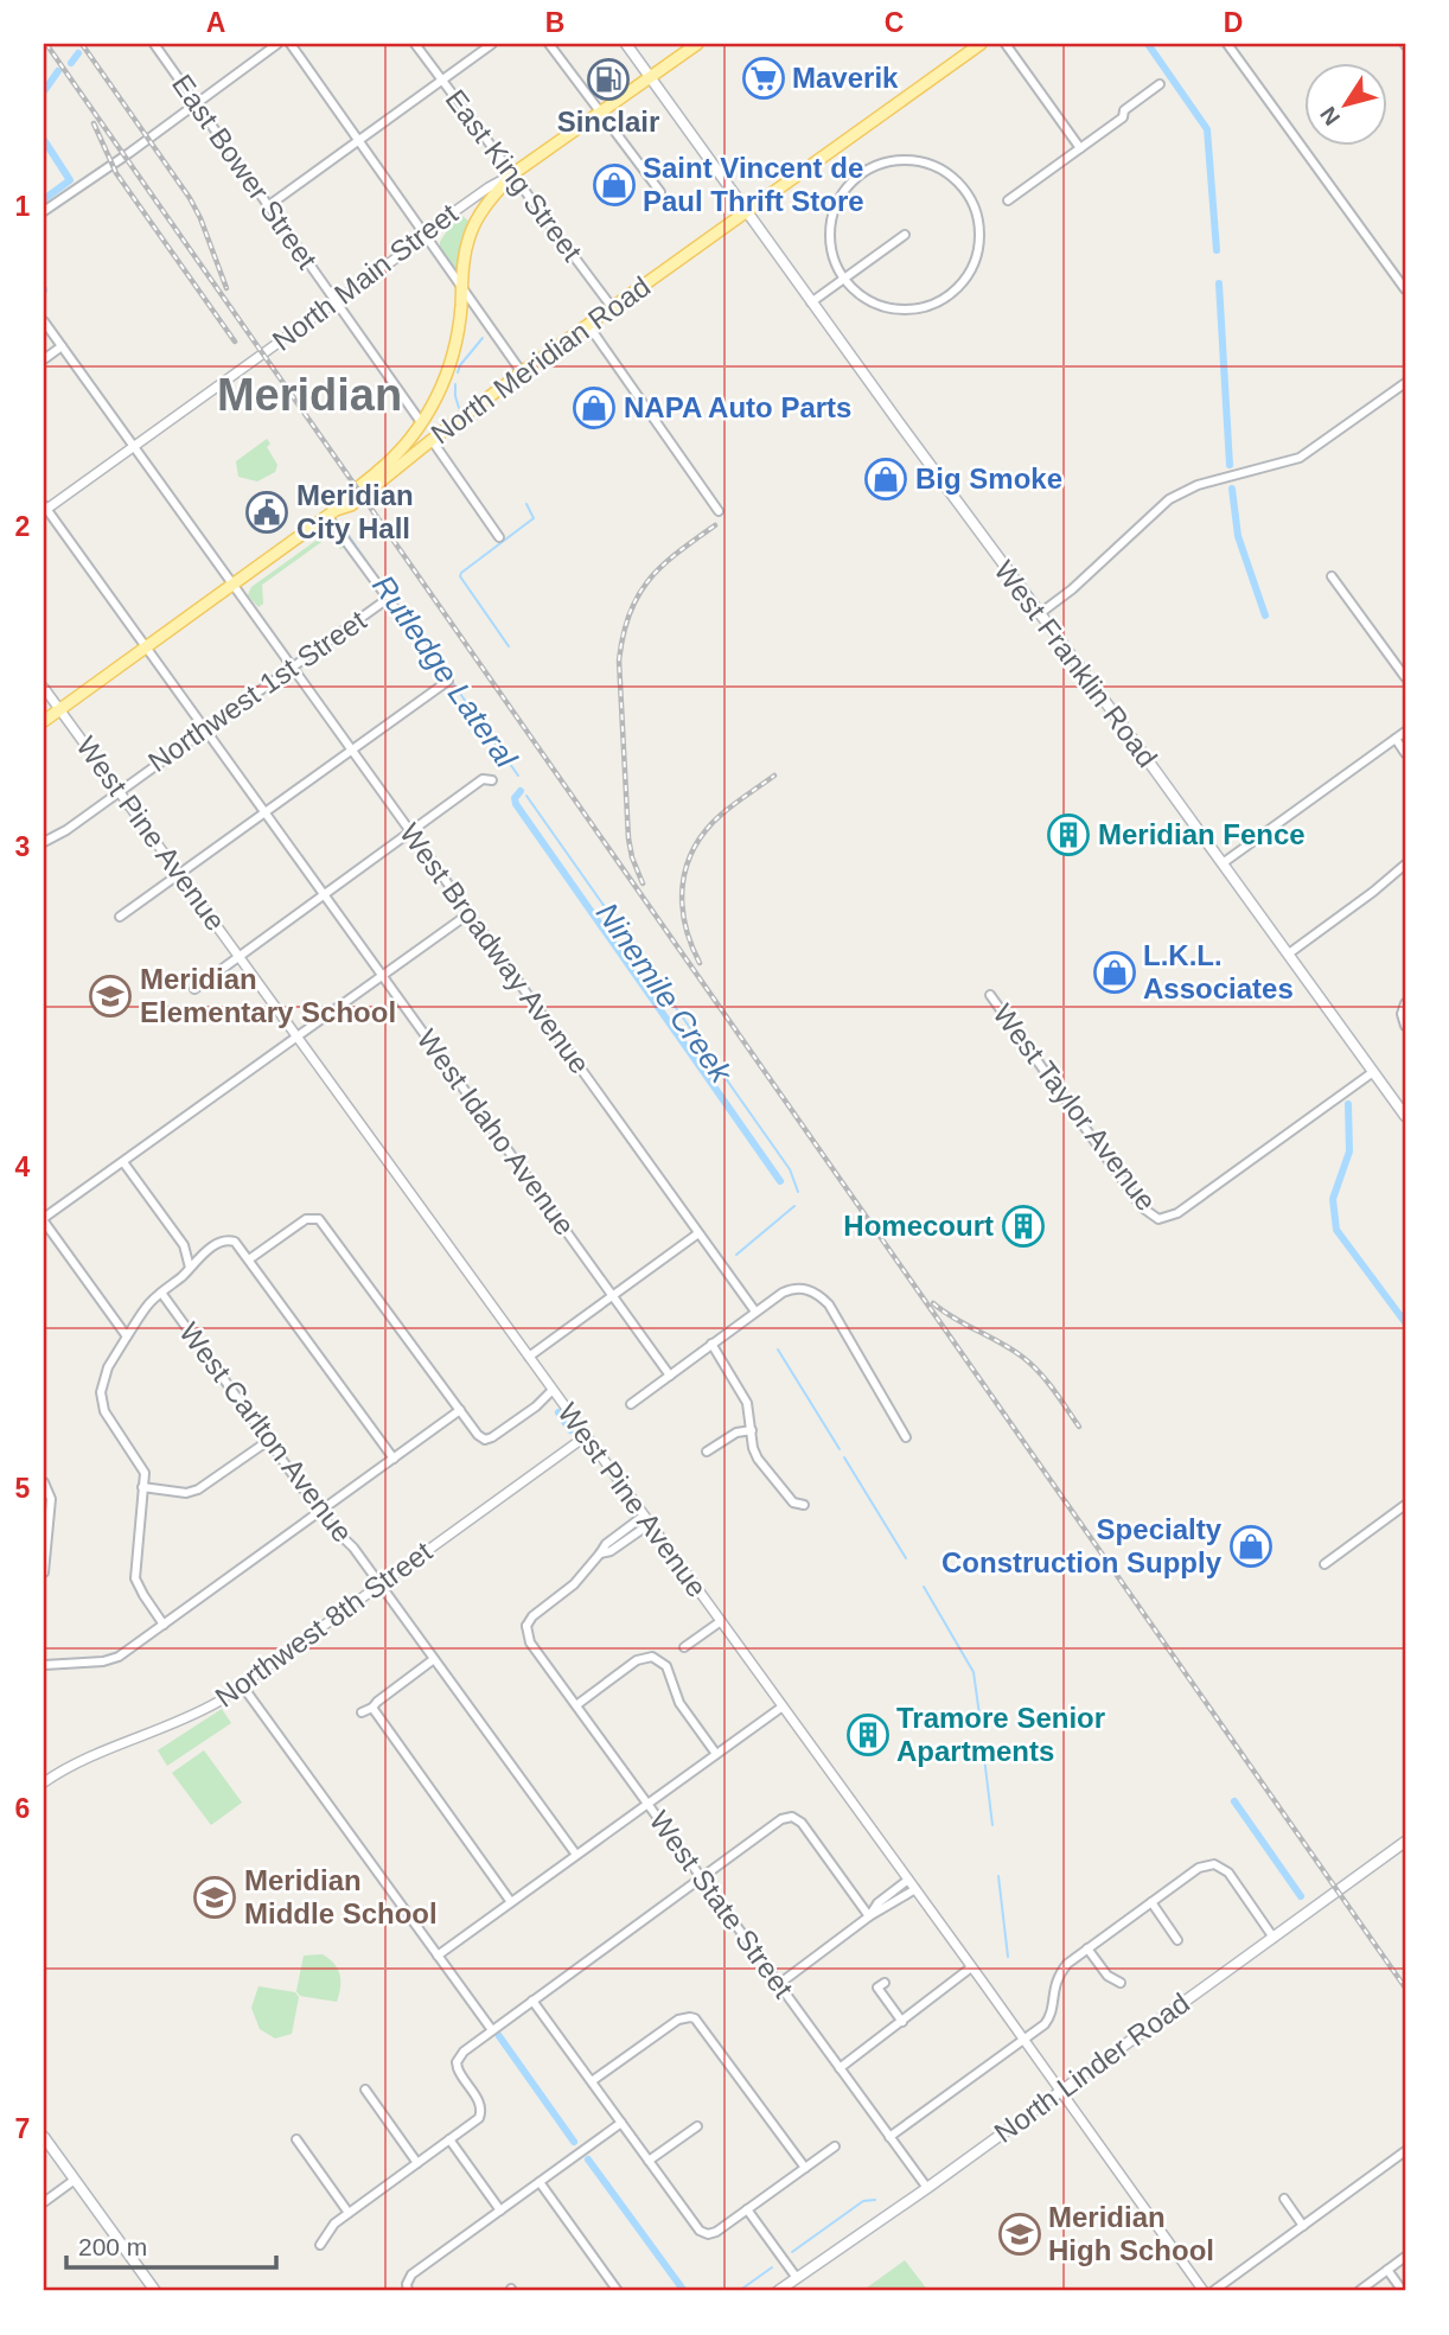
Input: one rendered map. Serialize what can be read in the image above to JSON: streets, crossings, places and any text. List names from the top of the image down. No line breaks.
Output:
{"streets":{"main road":["North Main Street","North Meridian Road","West Franklin Road","North Linder Road"],"street":["East Bower Street","East King Street","Northwest 1st Street","West Pine Avenue","West Broadway Avenue","West Taylor Avenue","West Idaho Avenue","West Carlton Avenue","Northwest 8th Street","West State Street"]},"crossings":[["East Bower Street","North Main Street"],["East Bower Street","North Meridian Road"],["East King Street","North Main Street"],["East King Street","North Meridian Road"],["North Main Street","North Meridian Road"],["North Main Street","West Franklin Road"],["North Main Street","West Broadway Avenue"],["North Main Street","West Idaho Avenue"],["North Meridian Road","West Franklin Road"],["North Meridian Road","West Pine Avenue"],["North Meridian Road","West Broadway Avenue"],["North Meridian Road","West Idaho Avenue"],["West Franklin Road","West Taylor Avenue"],["Northwest 1st Street","West Pine Avenue"],["Northwest 1st Street","West Broadway Avenue"],["Northwest 1st Street","West Idaho Avenue"],["West Pine Avenue","Northwest 8th Street"],["West Pine Avenue","West State Street"],["West Pine Avenue","North Linder Road"],["West Carlton Avenue","Northwest 8th Street"],["West State Street","North Linder Road"]],"districts":["Meridian"],"water":["Rutledge Lateral","Ninemile Creek"],"places":{"supermarket":["Maverik"],"fuel station":["Sinclair"],"shop":["Saint Vincent de Paul Thrift Store","NAPA Auto Parts","Big Smoke","L.K.L. Associates","Specialty Construction Supply"],"public building":["Meridian City Hall"],"building":["Meridian Fence","Homecourt","Tramore Senior Apartments"],"school or university":["Meridian Elementary School","Meridian Middle School","Meridian High School"]},"scale_bar":"200 m","north":"bottom left","grid":{"columns":["A","B","C","D"],"rows":["1","2","3","4","5","6","7"]}}
